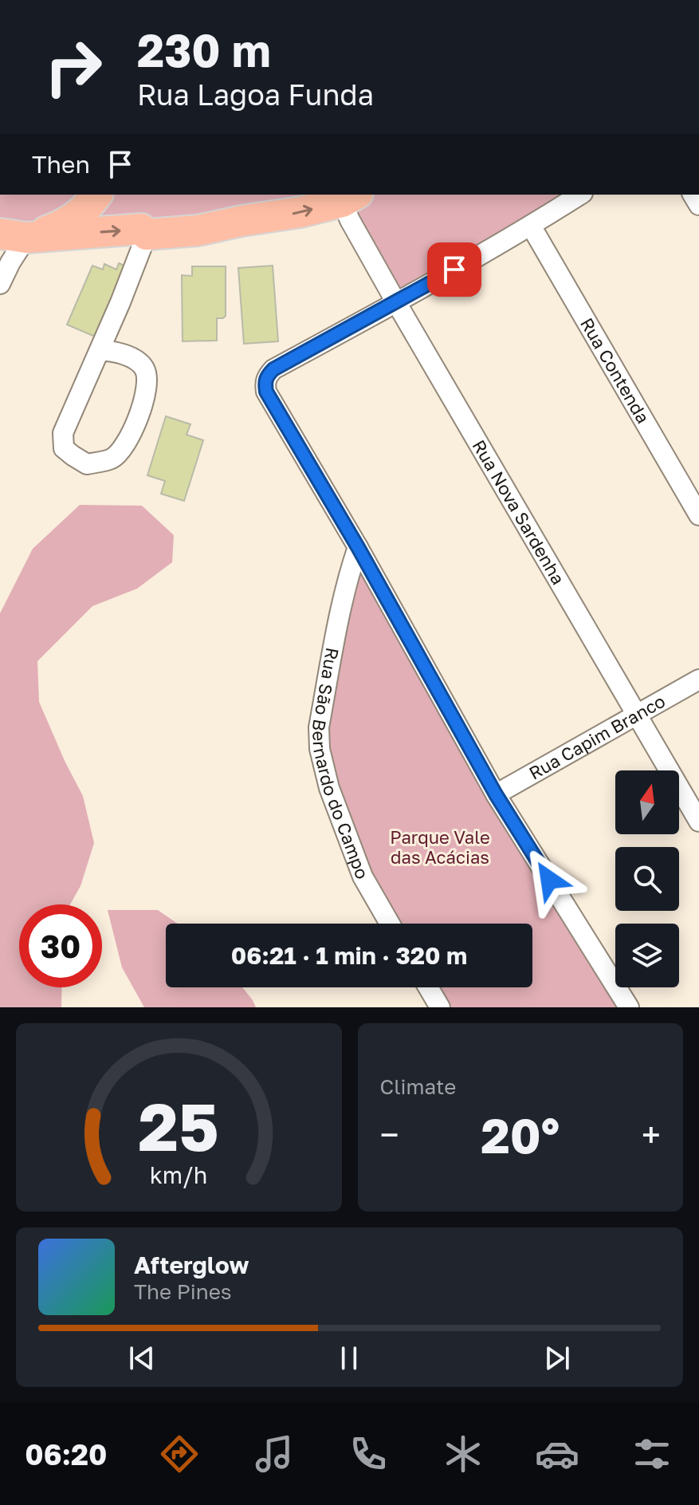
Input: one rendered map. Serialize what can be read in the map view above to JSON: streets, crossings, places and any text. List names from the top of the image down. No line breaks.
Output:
{"streets":{"street":["Rua Contenda","Rua Nova Sardenha","Rua Capim Branco","Rua São Bernardo do Campo"]},"crossings":[["Rua Nova Sardenha","Rua Capim Branco"]],"parks":["Parque Vale das Acácias"],"north":"top","page":{"turn":["230 m","Rua Lagoa Funda"],"then":"Then","limit":"30","trip":"06:21 · 1 min · 320 m","tile":"Climate","heat":["−","20°","+"],"song":["Afterglow","The Pines"],"tabs":"06:20","gauge":["25","km/h"]}}
